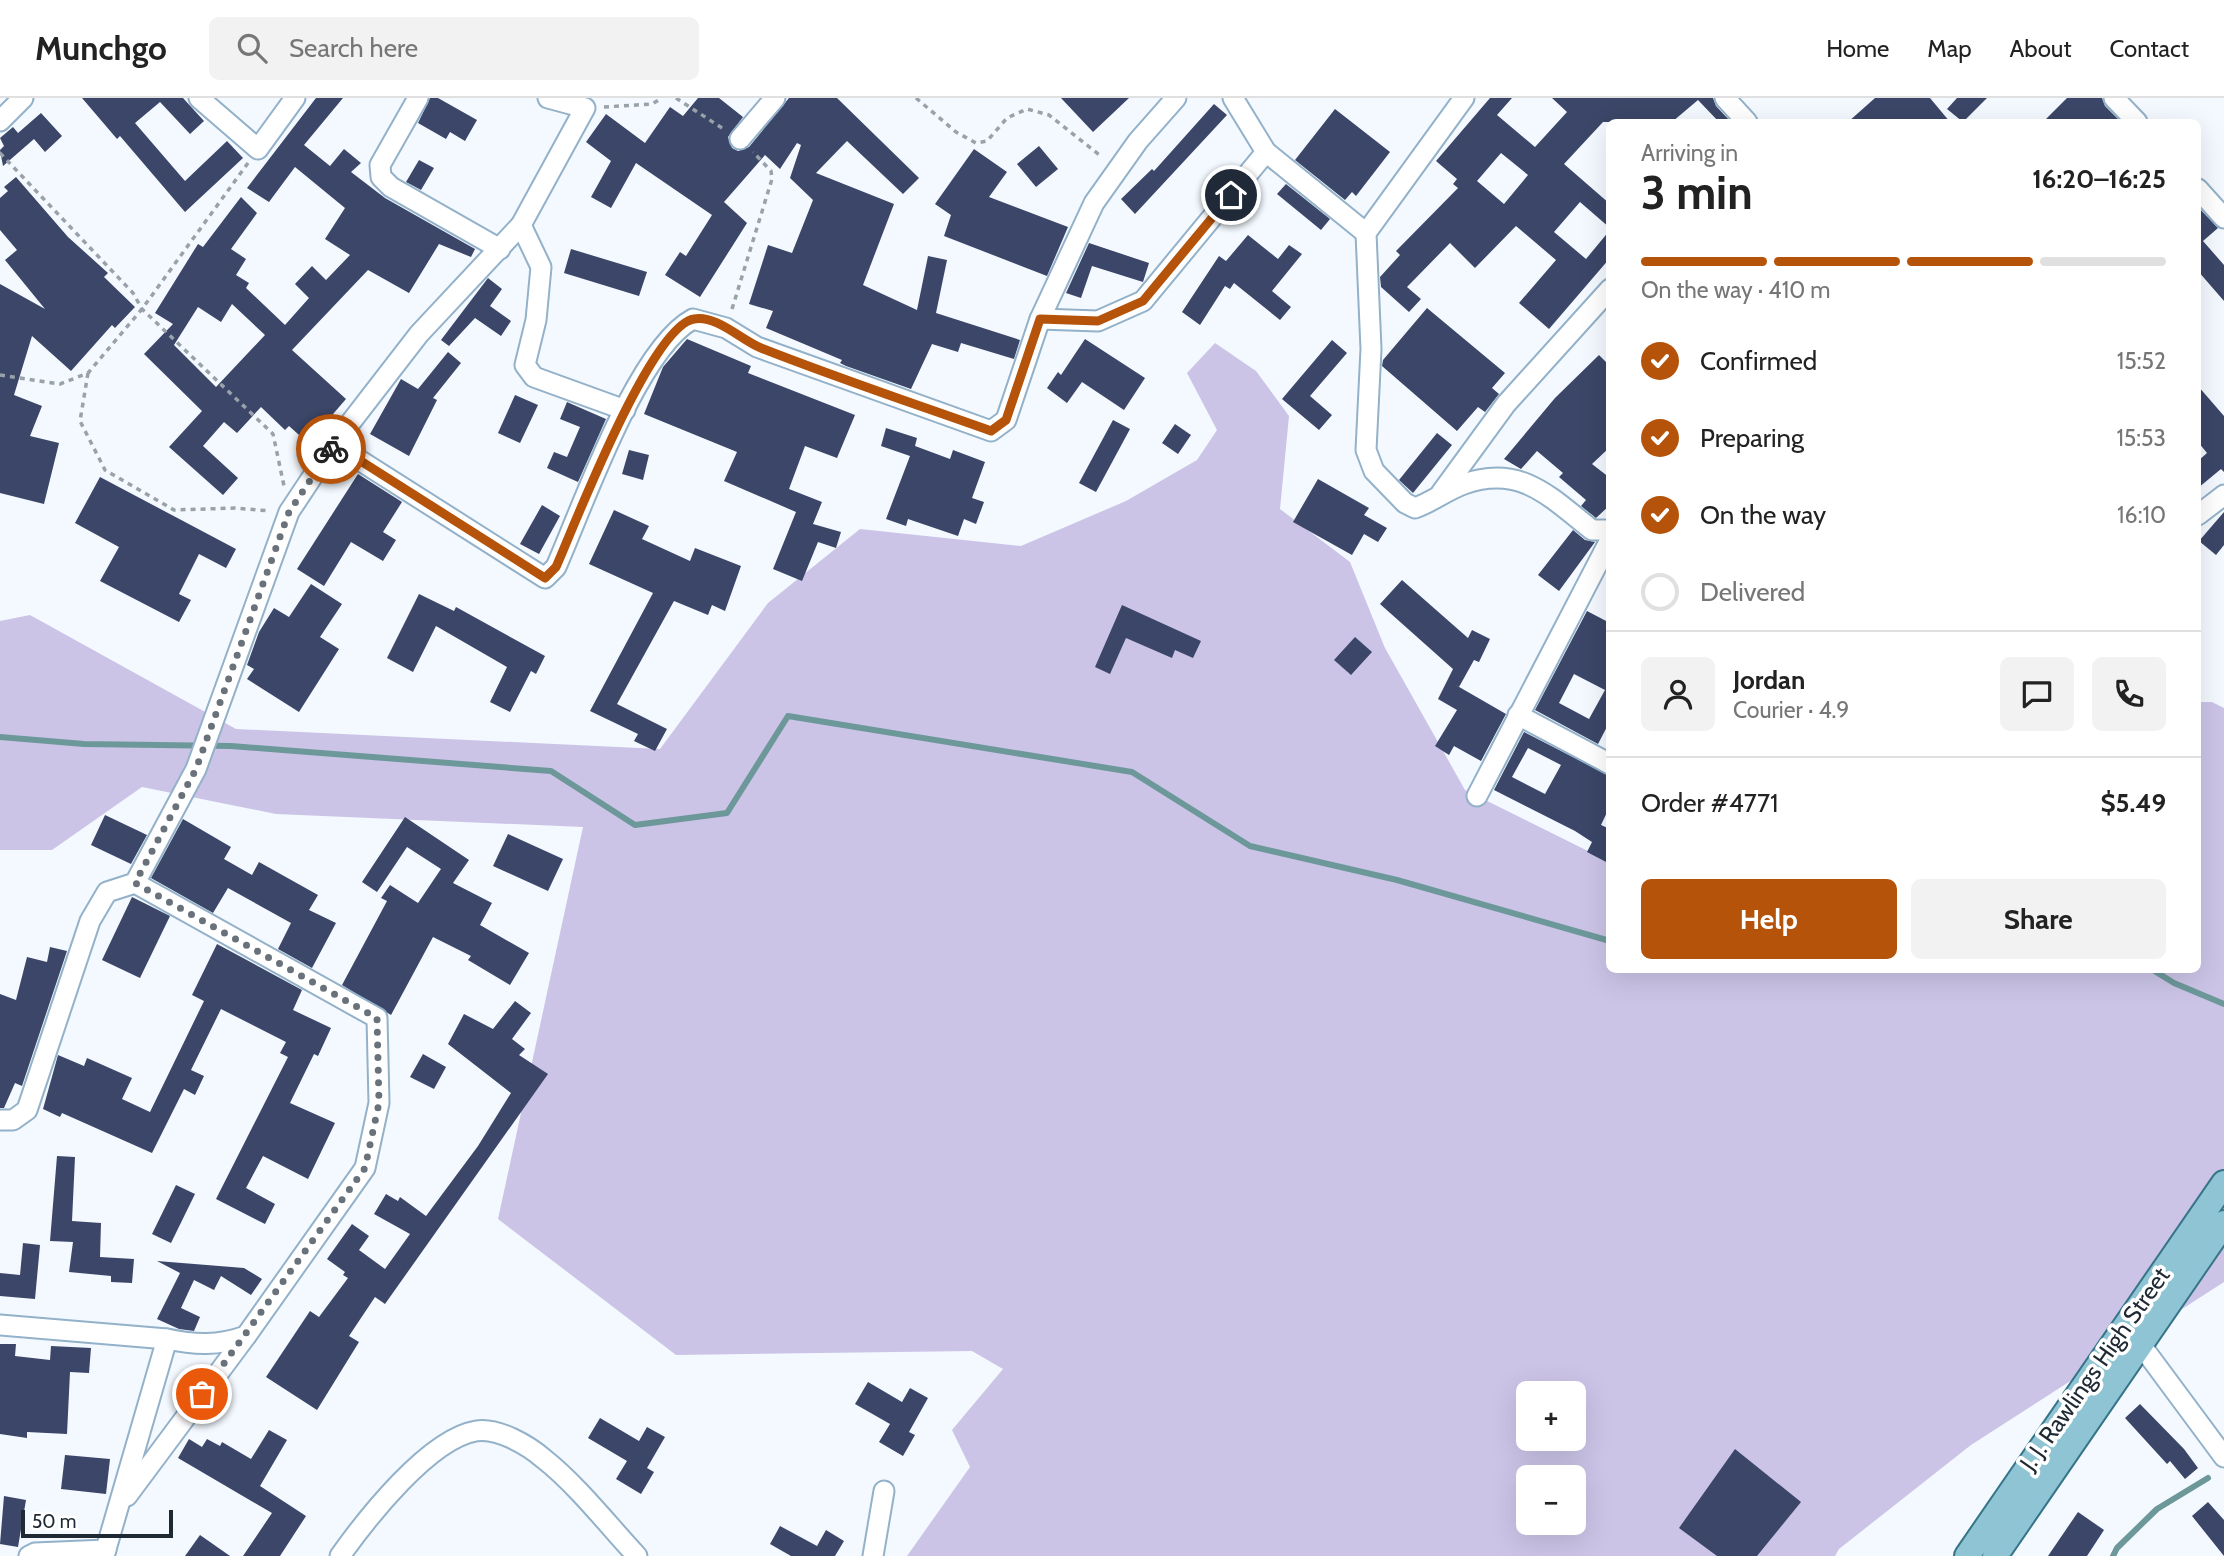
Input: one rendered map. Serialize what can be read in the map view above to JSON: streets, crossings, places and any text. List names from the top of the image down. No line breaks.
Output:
{"streets":{"main road":["J. J. Rawlings High Street"]},"scale_bar":"50 m","page":{"header":"Munchgo","search":"Search here","nav":["Home","Map","About","Contact"],"heading":["3 min","Arriving in","16:20–16:25"],"panel":["Jordan","Courier · 4.9","Order #4771","$5.49"],"bar":"On the way · 410 m","list":[["Confirmed","15:52"],["Preparing","15:53"],["On the way","16:10"],"Delivered"],"buttons":["Help","Share"],"map_buttons":["+","−"],"scale":"50 m"}}
